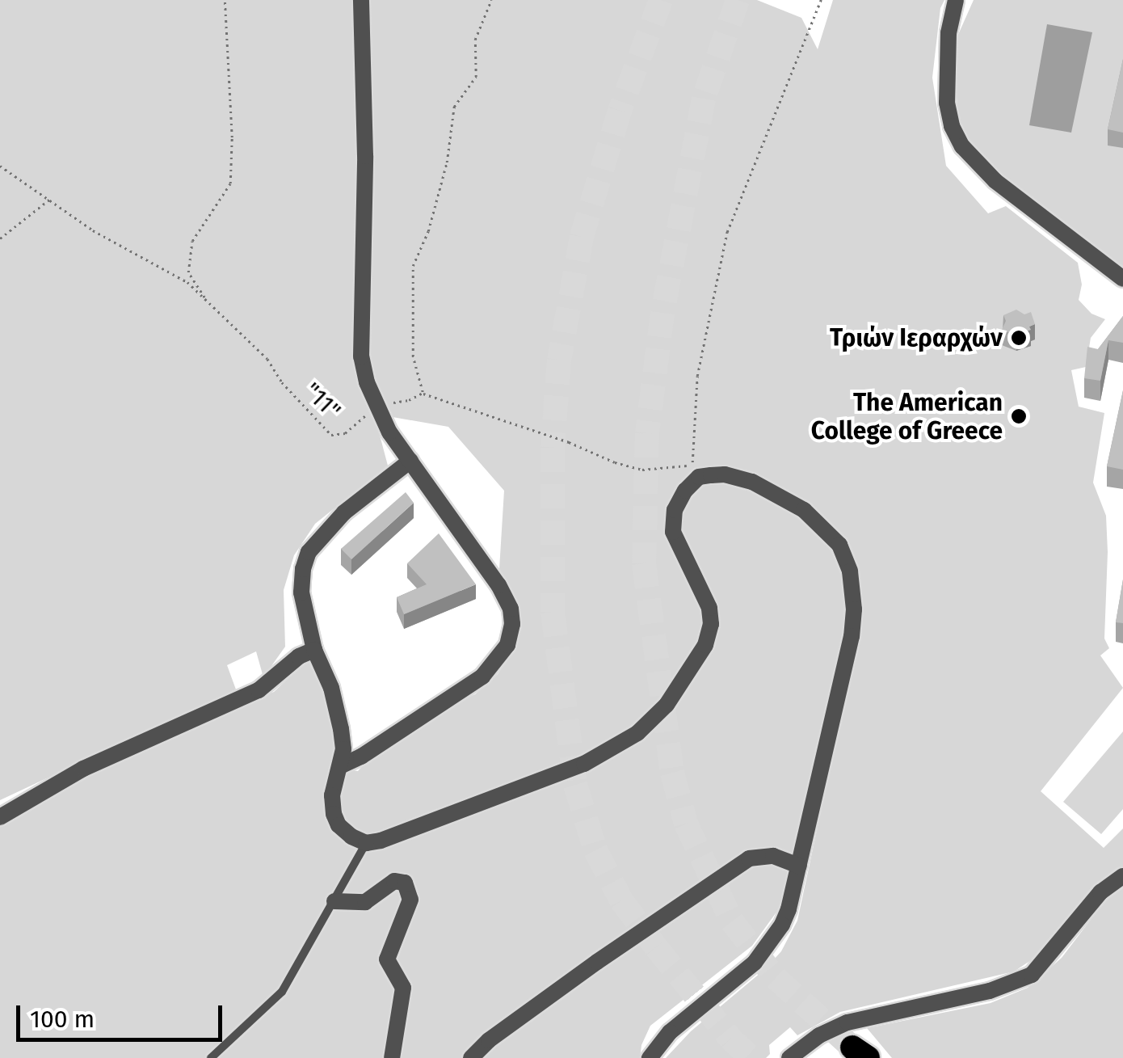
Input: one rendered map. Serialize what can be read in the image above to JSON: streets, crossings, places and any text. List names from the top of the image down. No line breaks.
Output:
{"streets":{"path":["\"11\""]},"places":["Τριών Ιεραρχών","The American College of Greece"],"scale_bar":"100 m"}
